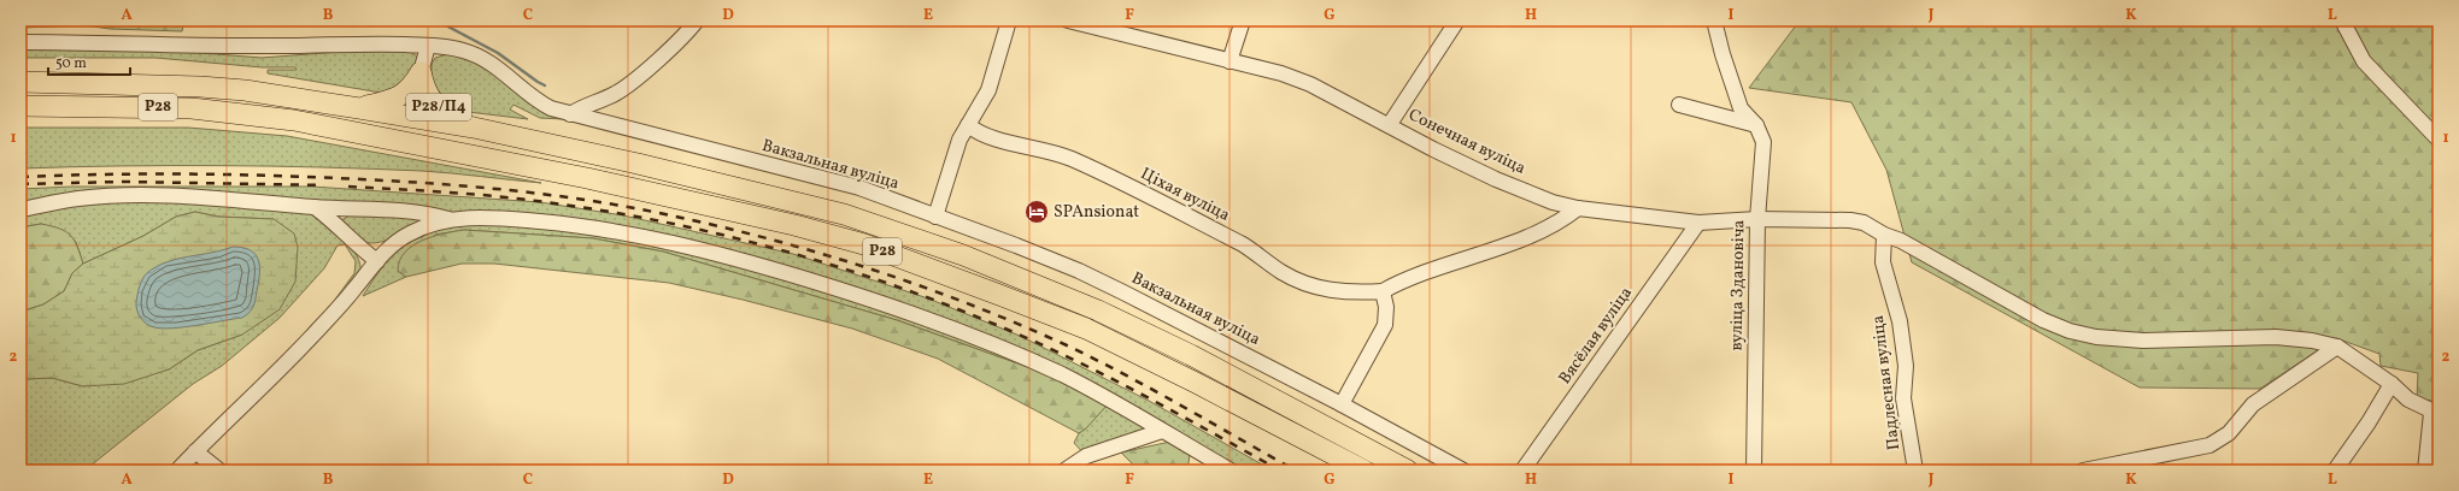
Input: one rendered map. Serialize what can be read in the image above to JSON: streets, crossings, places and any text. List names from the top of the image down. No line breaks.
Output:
{"streets":{"highway":["Р28","Р28/П4"],"street":["Сонечная вуліца","Вакзальная вуліца","Ціхая вуліца","вуліца Здановіча","Вясёлая вуліца","Падлесная вуліца"]},"crossings":[["Р28","Р28/П4"],["Р28/П4","Вакзальная вуліца"],["Сонечная вуліца","Ціхая вуліца"],["Сонечная вуліца","вуліца Здановіча"],["Сонечная вуліца","Вясёлая вуліца"],["Сонечная вуліца","Падлесная вуліца"]],"places":{"hotel":["SPAnsionat"]},"scale_bar":"50 m","grid":{"columns":["A","B","C","D","E","F","G","H","I","J","K","L"],"rows":["1","2"]}}
